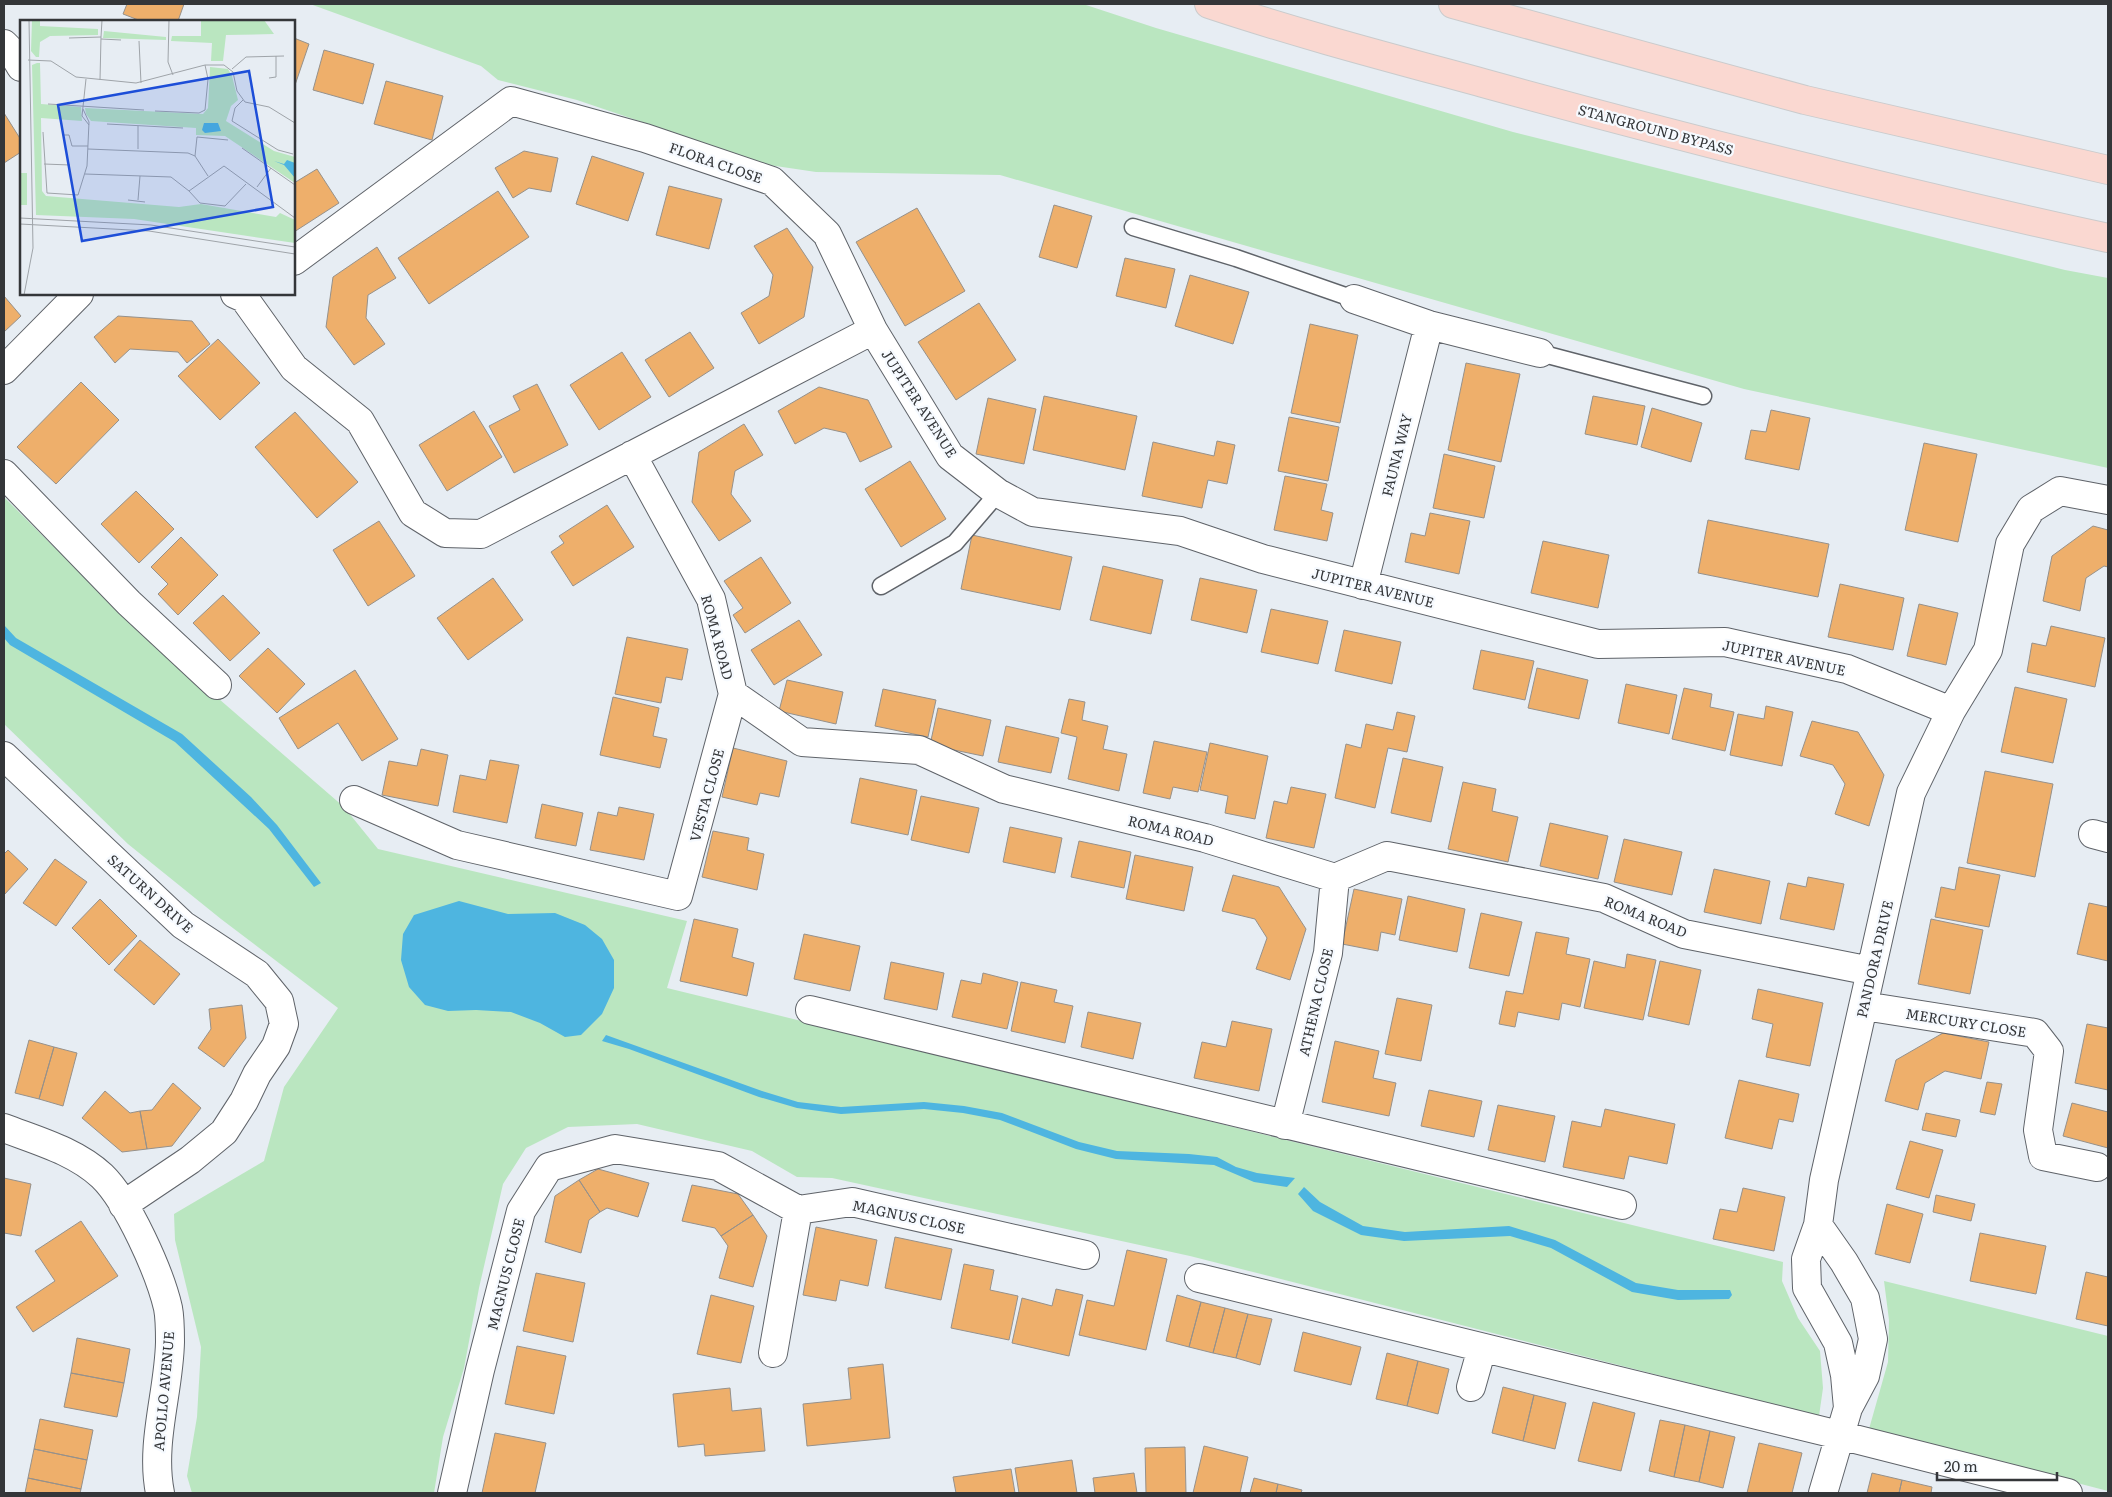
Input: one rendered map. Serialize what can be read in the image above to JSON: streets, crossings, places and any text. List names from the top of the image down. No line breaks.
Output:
{"streets":{"main road":["STANGROUND BYPASS"],"street":["FLORA CLOSE","JUPITER AVENUE","FAUNA WAY","ROMA ROAD","VESTA CLOSE","SATURN DRIVE","PANDORA DRIVE","ATHENA CLOSE","MERCURY CLOSE","MAGNUS CLOSE","APOLLO AVENUE"]},"crossings":[["FLORA CLOSE","JUPITER AVENUE"],["JUPITER AVENUE","FAUNA WAY"],["JUPITER AVENUE","PANDORA DRIVE"],["ROMA ROAD","VESTA CLOSE"],["ROMA ROAD","PANDORA DRIVE"],["ROMA ROAD","ATHENA CLOSE"],["SATURN DRIVE","APOLLO AVENUE"],["PANDORA DRIVE","MERCURY CLOSE"]],"scale_bar":"20 m"}
